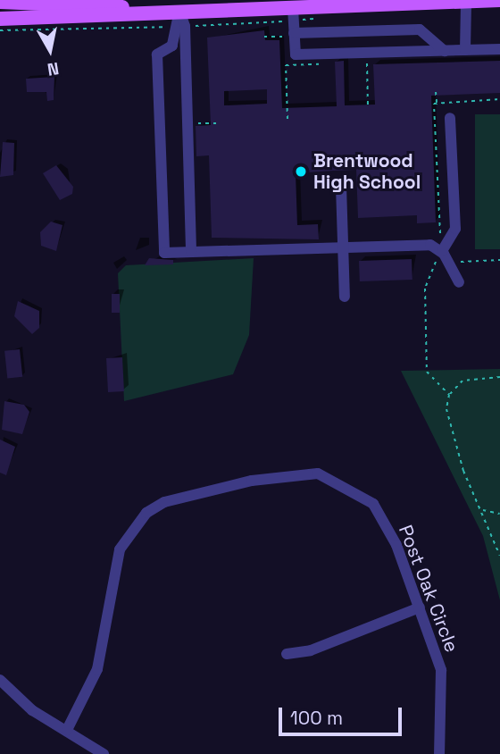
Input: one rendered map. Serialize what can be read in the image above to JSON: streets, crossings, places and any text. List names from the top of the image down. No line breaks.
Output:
{"streets":{"street":["Post Oak Circle"]},"places":["Brentwood High School"],"scale_bar":"100 m","north":"bottom"}
